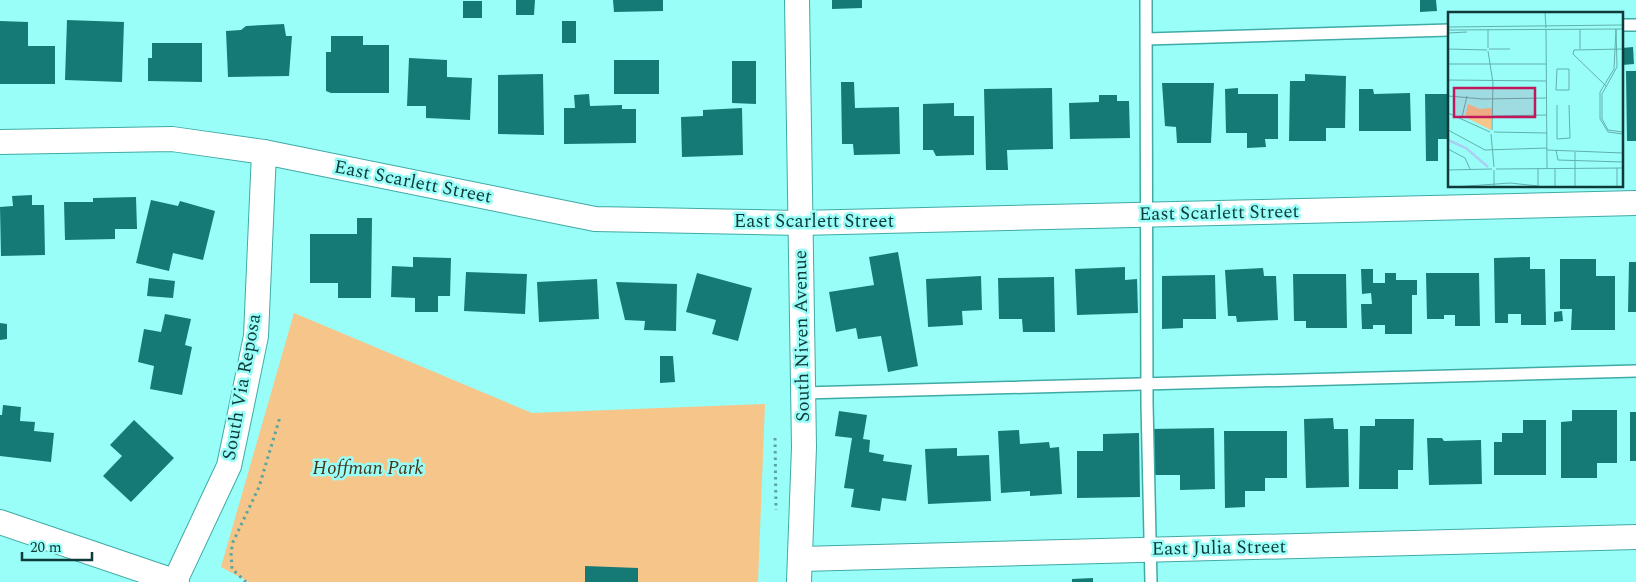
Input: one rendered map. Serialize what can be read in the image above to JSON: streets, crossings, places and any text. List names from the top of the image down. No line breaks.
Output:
{"streets":{"street":["East Scarlett Street","South Niven Avenue","South Via Reposa","East Julia Street"]},"crossings":[["East Scarlett Street","South Niven Avenue"],["East Scarlett Street","South Via Reposa"],["South Niven Avenue","East Julia Street"]],"parks":["Hoffman Park"],"scale_bar":"20 m"}
